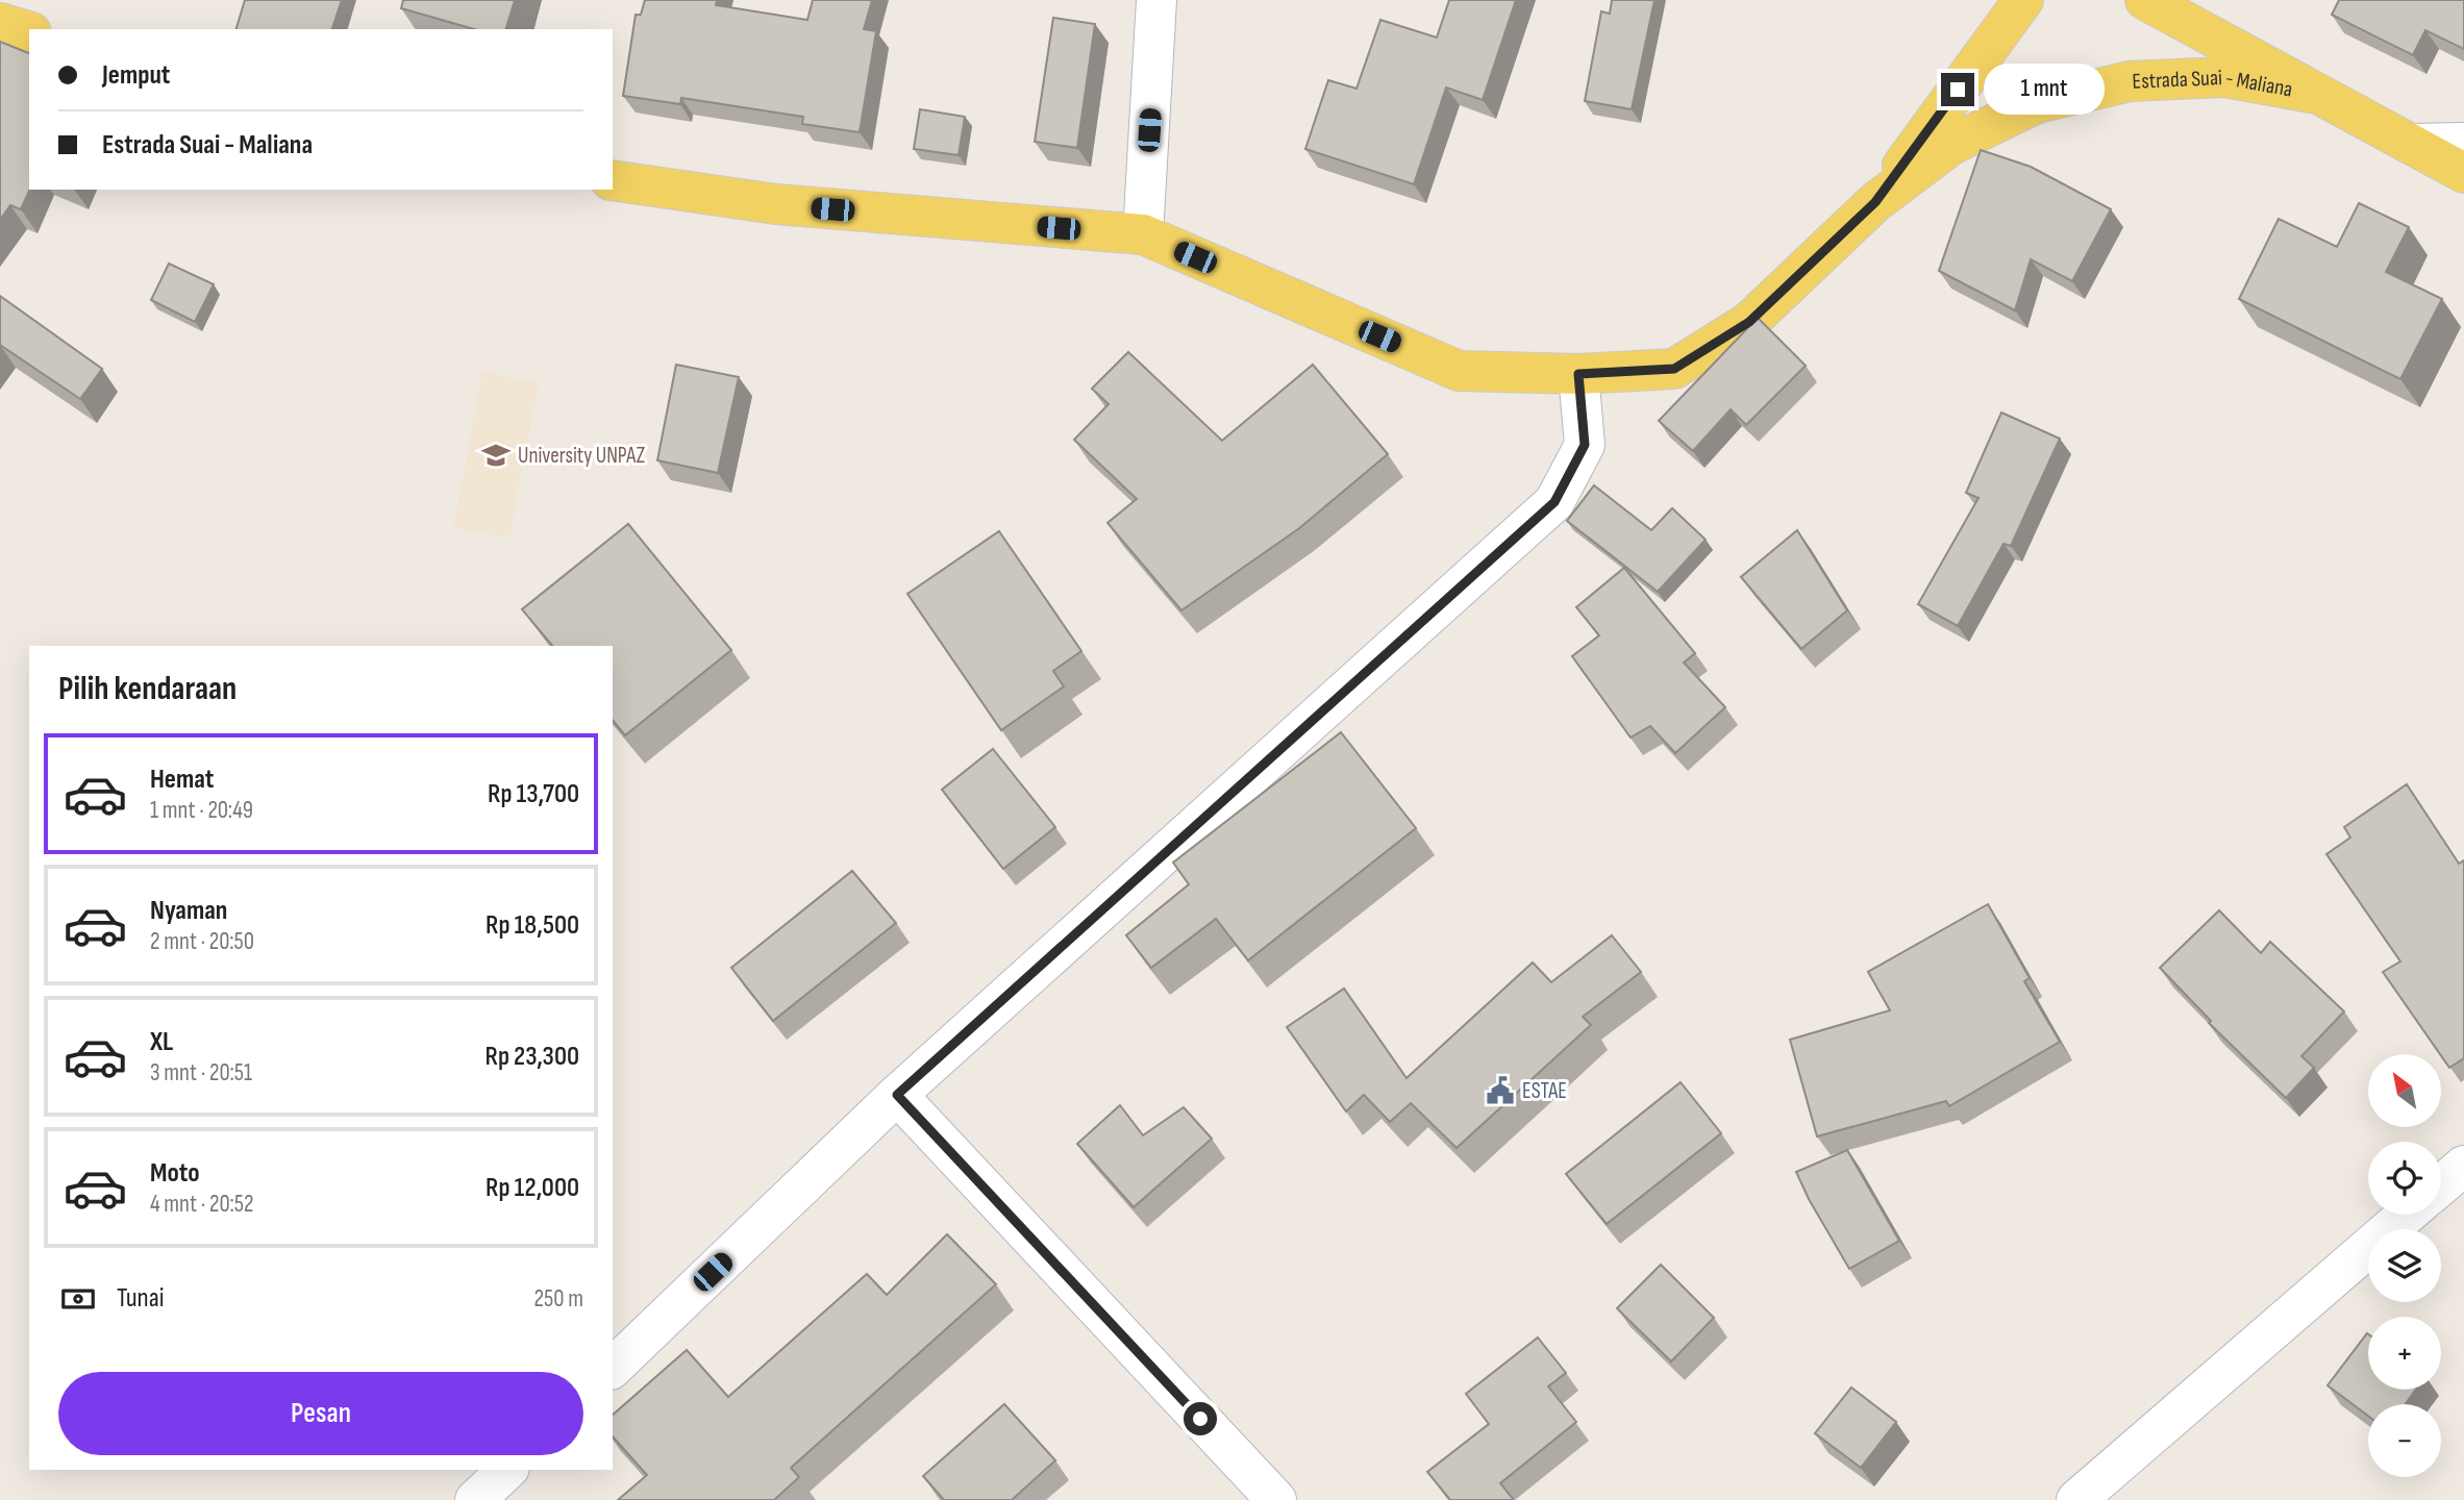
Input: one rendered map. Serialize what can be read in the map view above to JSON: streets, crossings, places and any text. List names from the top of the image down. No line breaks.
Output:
{"streets":{"main road":["Estrada Suai - Maliana"]},"places":{"school or university":["University UNPAZ"],"public building":["ESTAE"]},"north":"top left","page":{"banner":["Jemput","Estrada Suai - Maliana"],"bubble":"1 mnt","heading":"Pilih kendaraan","list":[{"name":"Hemat","note":"1 mnt · 20:49","value":"Rp 13,700"},{"name":"Nyaman","note":"2 mnt · 20:50","value":"Rp 18,500"},{"name":"XL","note":"3 mnt · 20:51","value":"Rp 23,300"},{"name":"Moto","note":"4 mnt · 20:52","value":"Rp 12,000"}],"map_buttons":["+","−"],"pay":["Tunai","250 m"],"buttons":"Pesan"}}
